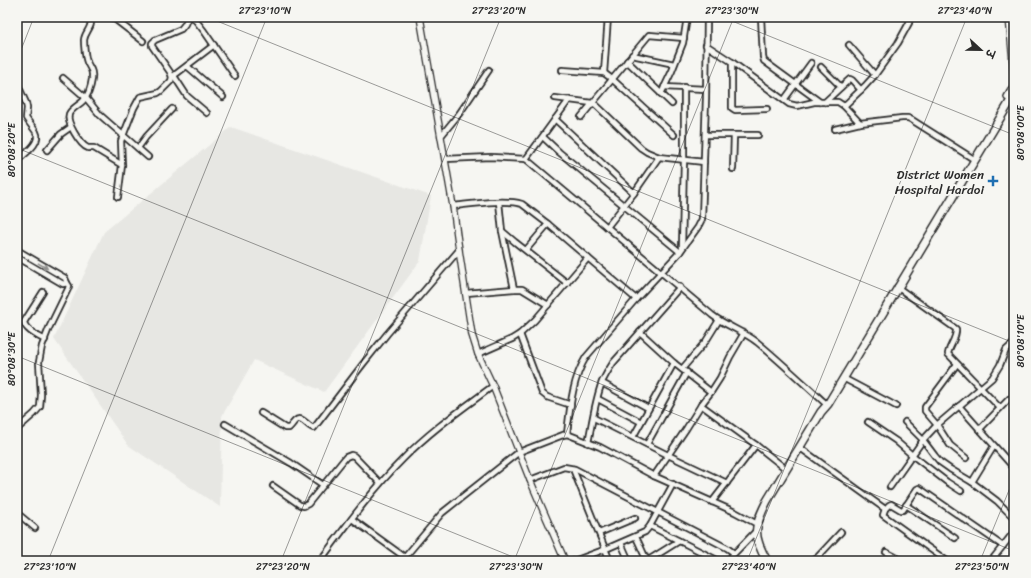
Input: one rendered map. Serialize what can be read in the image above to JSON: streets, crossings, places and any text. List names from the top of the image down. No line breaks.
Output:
{"places":{"health":["District Women Hospital Hardoi"]},"north":"right","coordinates":["27°23'10\"N","27°23'20\"N","27°23'30\"N","27°23'40\"N","80°08'00\"E","80°08'20\"E","80°08'10\"E","80°08'30\"E","27°23'50\"N"]}
